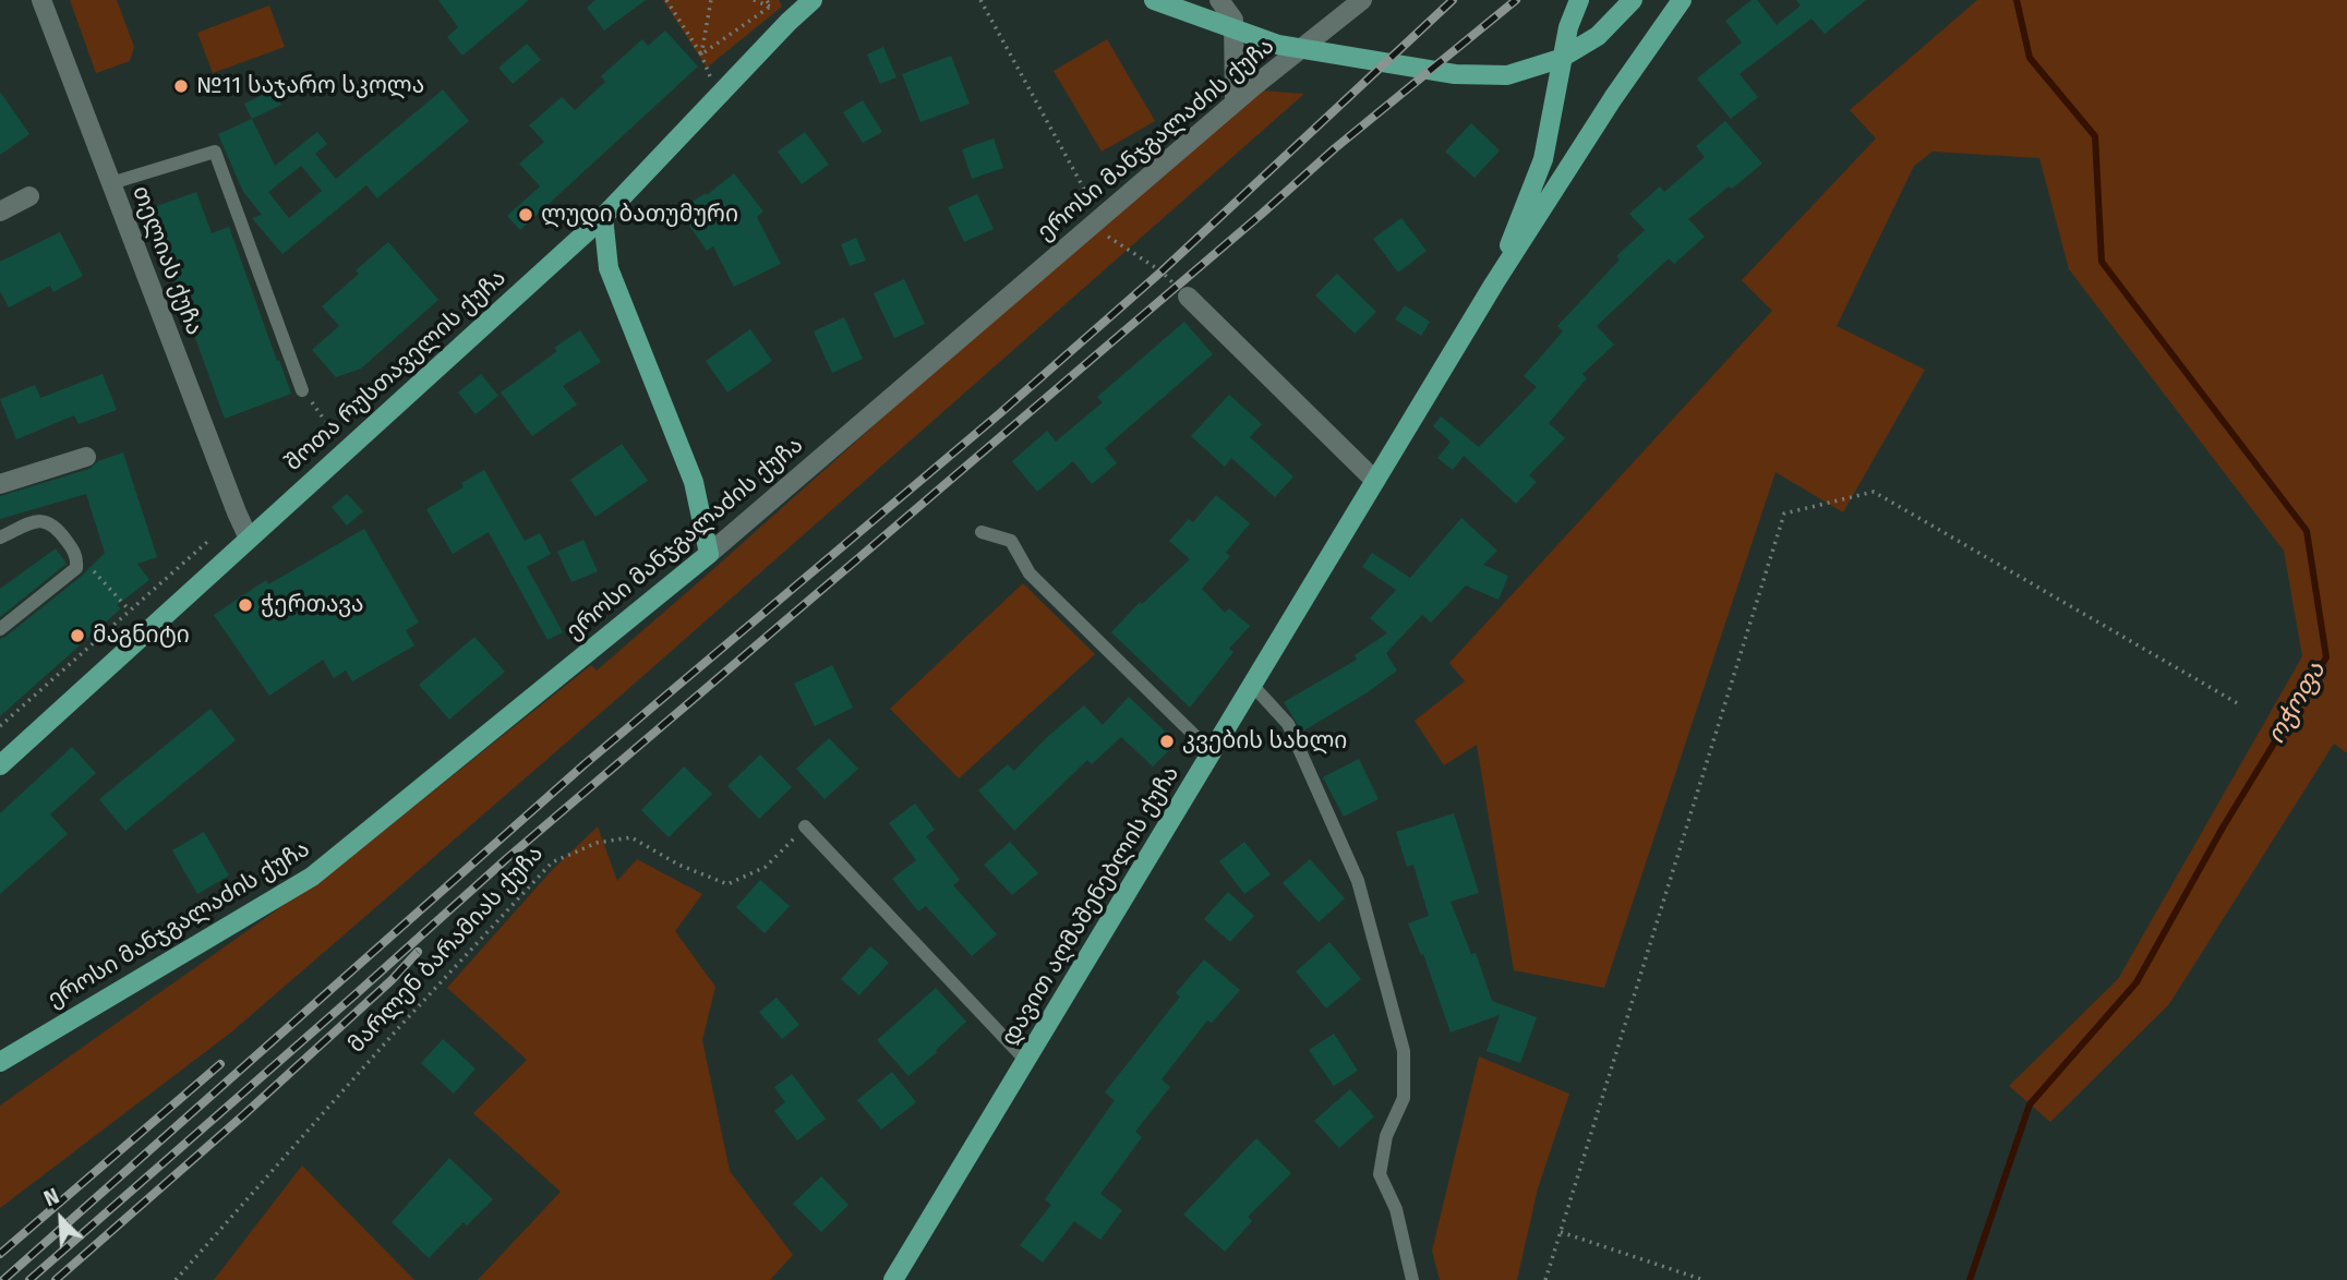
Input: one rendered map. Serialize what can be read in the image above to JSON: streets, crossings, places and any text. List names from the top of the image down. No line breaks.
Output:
{"streets":{"main road":["ეროსი მანჯგალაძის ქუჩა","შოთა რუსთაველის ქუჩა","დავით აღმაშენებლის ქუჩა"],"street":["თელიას ქუჩა"],"path":["მარლენ ბარამიას ქუჩა"]},"crossings":[["თელიას ქუჩა","შოთა რუსთაველის ქუჩა"]],"water":["ოჭოფა"],"places":["№11 საჯარო სკოლა","ლუდი ბათუმური","ჭერთავა","მაგნიტი","კვების სახლი"],"north":"top left"}
